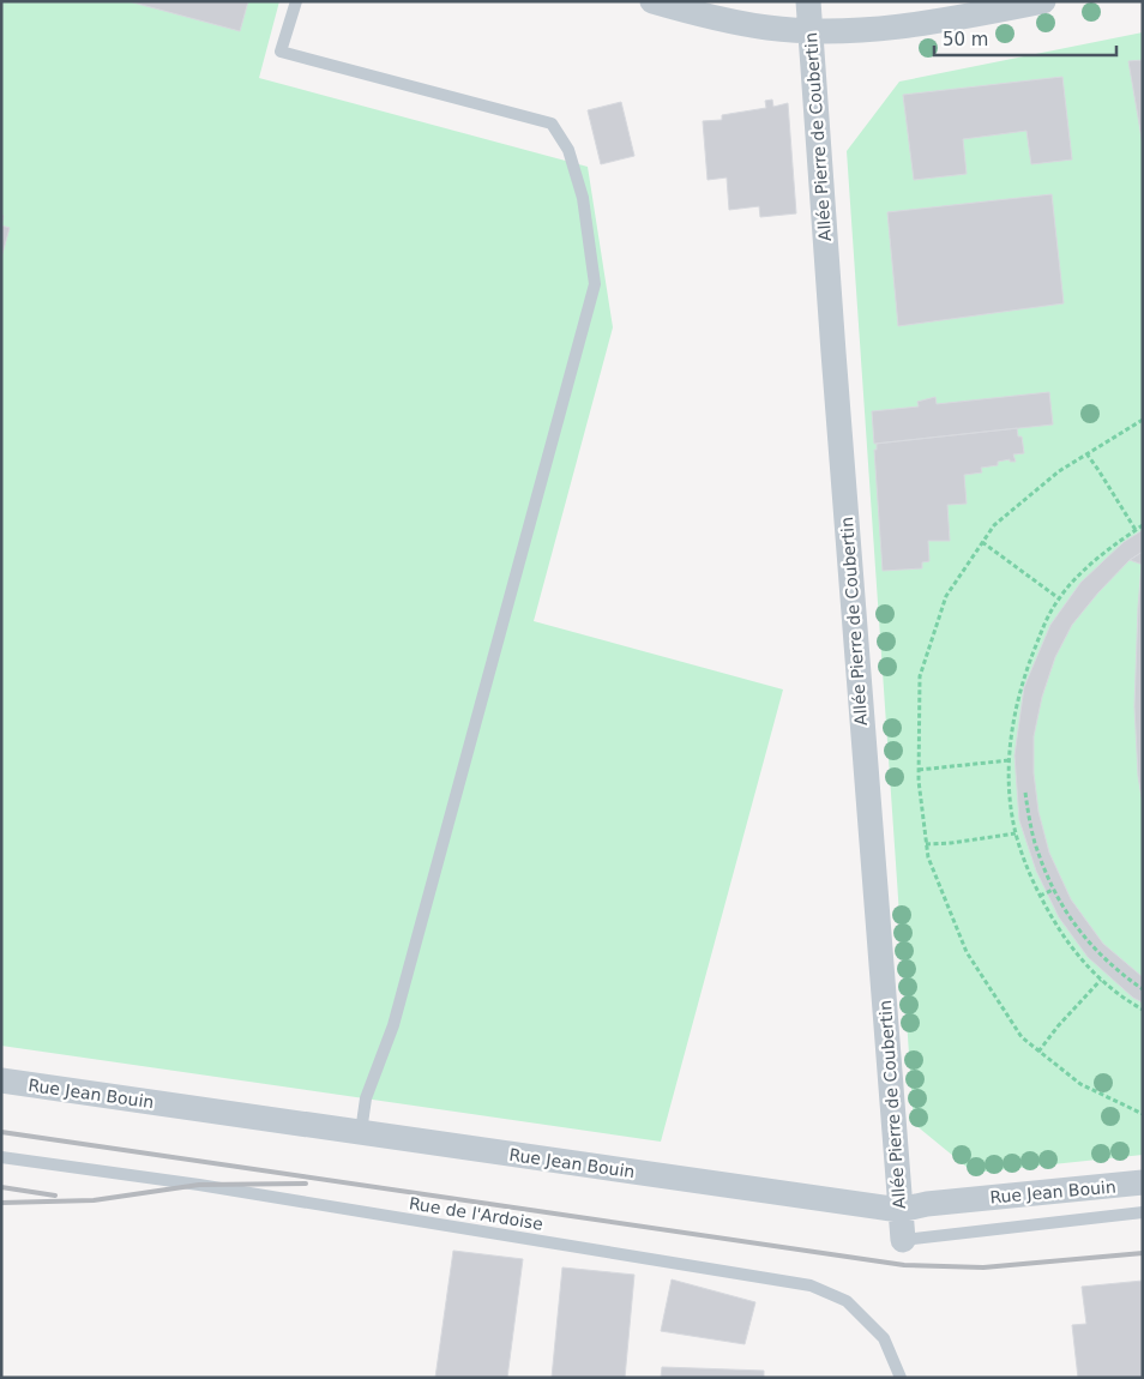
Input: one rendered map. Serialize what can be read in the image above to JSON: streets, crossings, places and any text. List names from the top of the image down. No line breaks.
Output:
{"streets":{"street":["Allée Pierre de Coubertin","Rue Jean Bouin"],"lane":["Rue de l'Ardoise"]},"crossings":[["Allée Pierre de Coubertin","Rue Jean Bouin"]],"scale_bar":"50 m"}
